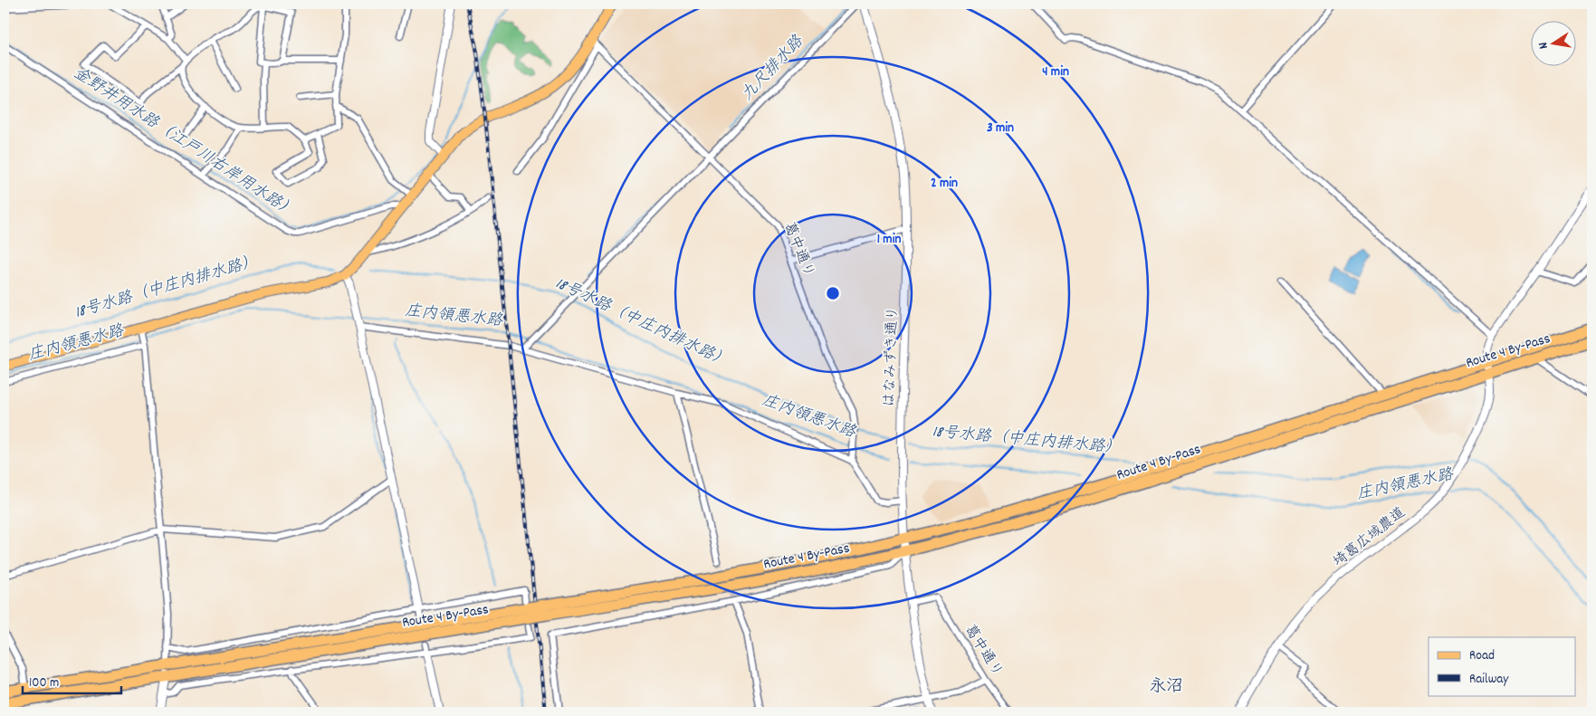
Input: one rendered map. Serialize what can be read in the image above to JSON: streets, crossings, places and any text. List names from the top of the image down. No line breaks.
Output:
{"streets":{"highway":["Route 4 By-Pass"],"street":["葛中通り","はなみずき通り","埼葛広域農道"]},"crossings":[["葛中通り","はなみずき通り"],["Route 4 By-Pass","はなみずき通り"],["Route 4 By-Pass","埼葛広域農道"]],"districts":["永沼"],"water":["九尺排水路","金野井用水路（江戸川右岸用水路）","18号水路（中庄内排水路）","庄内領悪水路"],"legend":["Road","Railway"],"scale_bar":"100 m","north":"left","rings":["4 min","3 min","2 min","1 min"]}
